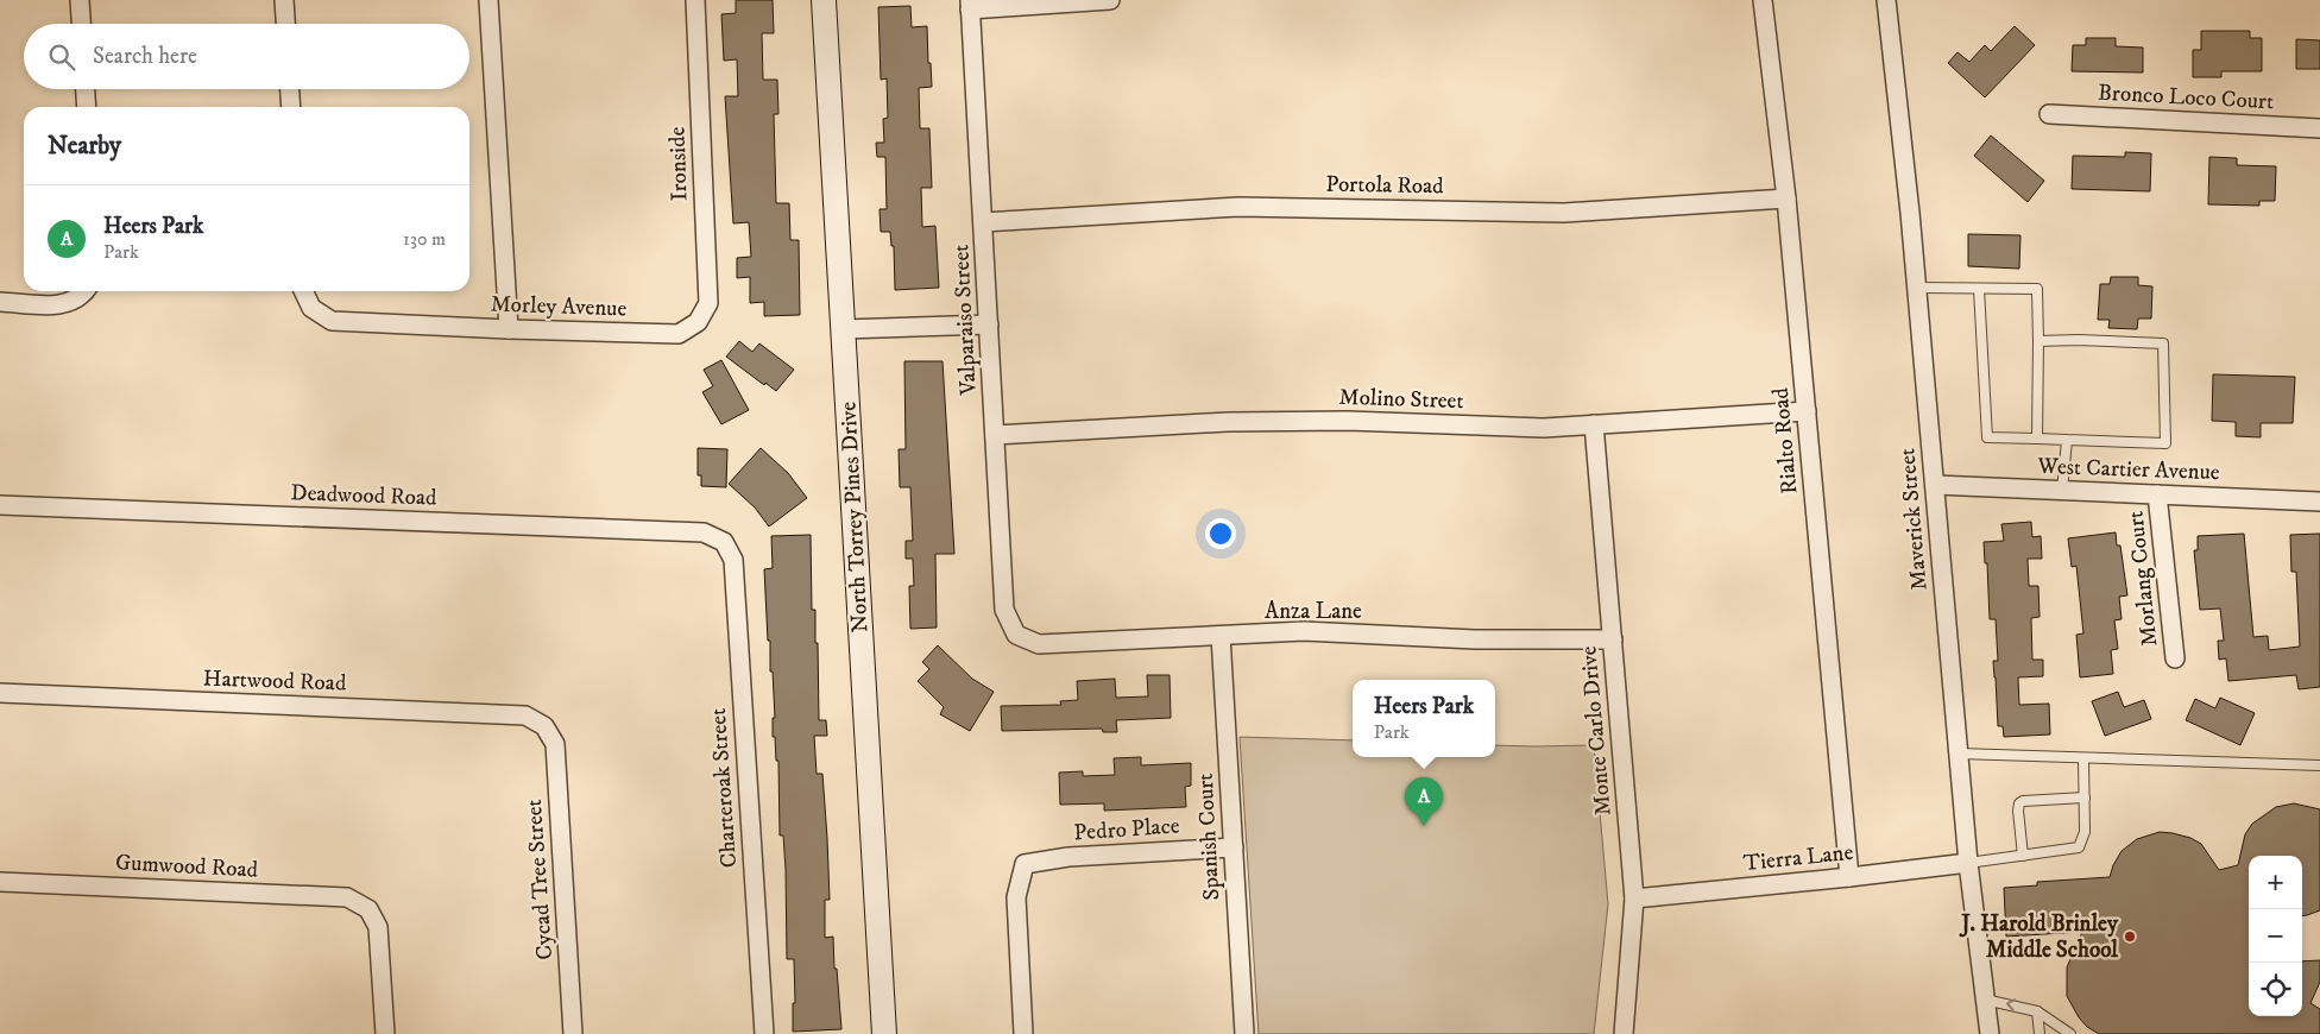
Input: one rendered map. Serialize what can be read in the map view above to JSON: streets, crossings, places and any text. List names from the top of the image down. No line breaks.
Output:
{"streets":{"main road":["North Torrey Pines Drive"],"street":["Bronco Loco Court","Ironside","Portola Road","Morley Avenue","Valparaiso Street","Molino Street","Rialto Road","West Cartier Avenue","Deadwood Road","Maverick Street","Morlang Court","Anza Lane","Hartwood Road","Monte Carlo Drive","Charteroak Street","Pedro Place","Spanish Court","Tierra Lane","Gumwood Road","Cycad Tree Street"]},"crossings":[["Ironside","Morley Avenue"],["Portola Road","Valparaiso Street"],["Portola Road","Rialto Road"],["Valparaiso Street","Molino Street"],["Valparaiso Street","Anza Lane"],["Molino Street","Rialto Road"],["Molino Street","Monte Carlo Drive"],["Rialto Road","Tierra Lane"],["West Cartier Avenue","Maverick Street"],["West Cartier Avenue","Morlang Court"],["Deadwood Road","Charteroak Street"],["Maverick Street","Tierra Lane"],["Anza Lane","Monte Carlo Drive"],["Anza Lane","Spanish Court"],["Hartwood Road","Cycad Tree Street"],["Monte Carlo Drive","Tierra Lane"],["Pedro Place","Spanish Court"]],"places":["J. Harold Brinley Middle School"],"page":{"search":"Search here","heading":"Nearby","list":[{"mark":"A","name":"Heers Park","note":"Park","value":"130 m"}],"popup":["Heers Park","Park"],"pins":"A","map_buttons":["+","−"]}}
